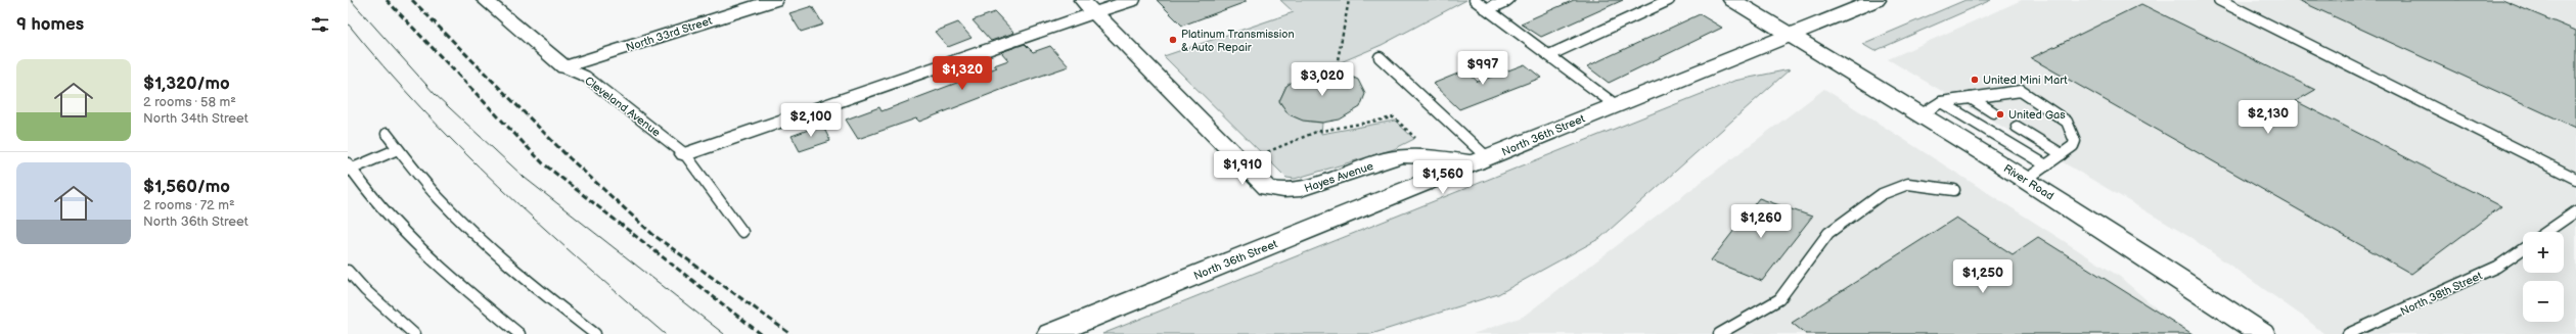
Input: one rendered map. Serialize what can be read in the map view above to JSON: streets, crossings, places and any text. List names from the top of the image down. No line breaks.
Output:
{"streets":{"street":["North 33rd Street","Cleveland Avenue","North 36th Street","Hayes Avenue","River Road"],"lane":["North 38th Street"]},"crossings":[["North 33rd Street","Cleveland Avenue"],["North 36th Street","Hayes Avenue"],["North 36th Street","River Road"]],"places":["Platinum Transmission & Auto Repair","United Mini Mart","United Gas"],"page":{"heading":"9 homes","list":[{"name":"$1,320/mo","note":"2 rooms · 58 m² · North 34th Street"},{"name":"$1,560/mo","note":"2 rooms · 72 m² · North 36th Street"}],"price":["$997","$1,320","$3,020","$2,130","$2,100","$1,910","$1,560","$1,260","$1,250"],"map_buttons":["+","−"]}}
